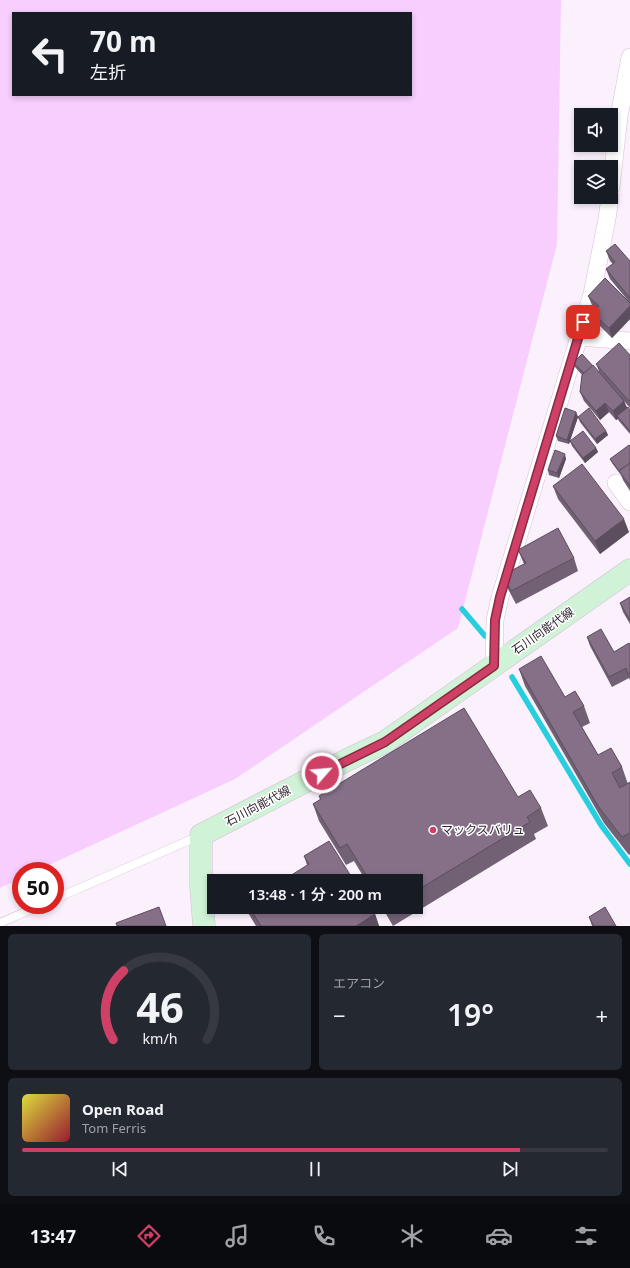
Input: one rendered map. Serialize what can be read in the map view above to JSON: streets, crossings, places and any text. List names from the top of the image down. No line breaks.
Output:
{"streets":{"main road":["石川向能代線"]},"places":["マックスバリュ"],"page":{"turn":["70 m","左折"],"limit":"50","trip":"13:48 · 1 分 · 200 m","tile":"エアコン","heat":["−","19°","+"],"song":["Open Road","Tom Ferris"],"tabs":"13:47","gauge":["46","km/h"]}}
